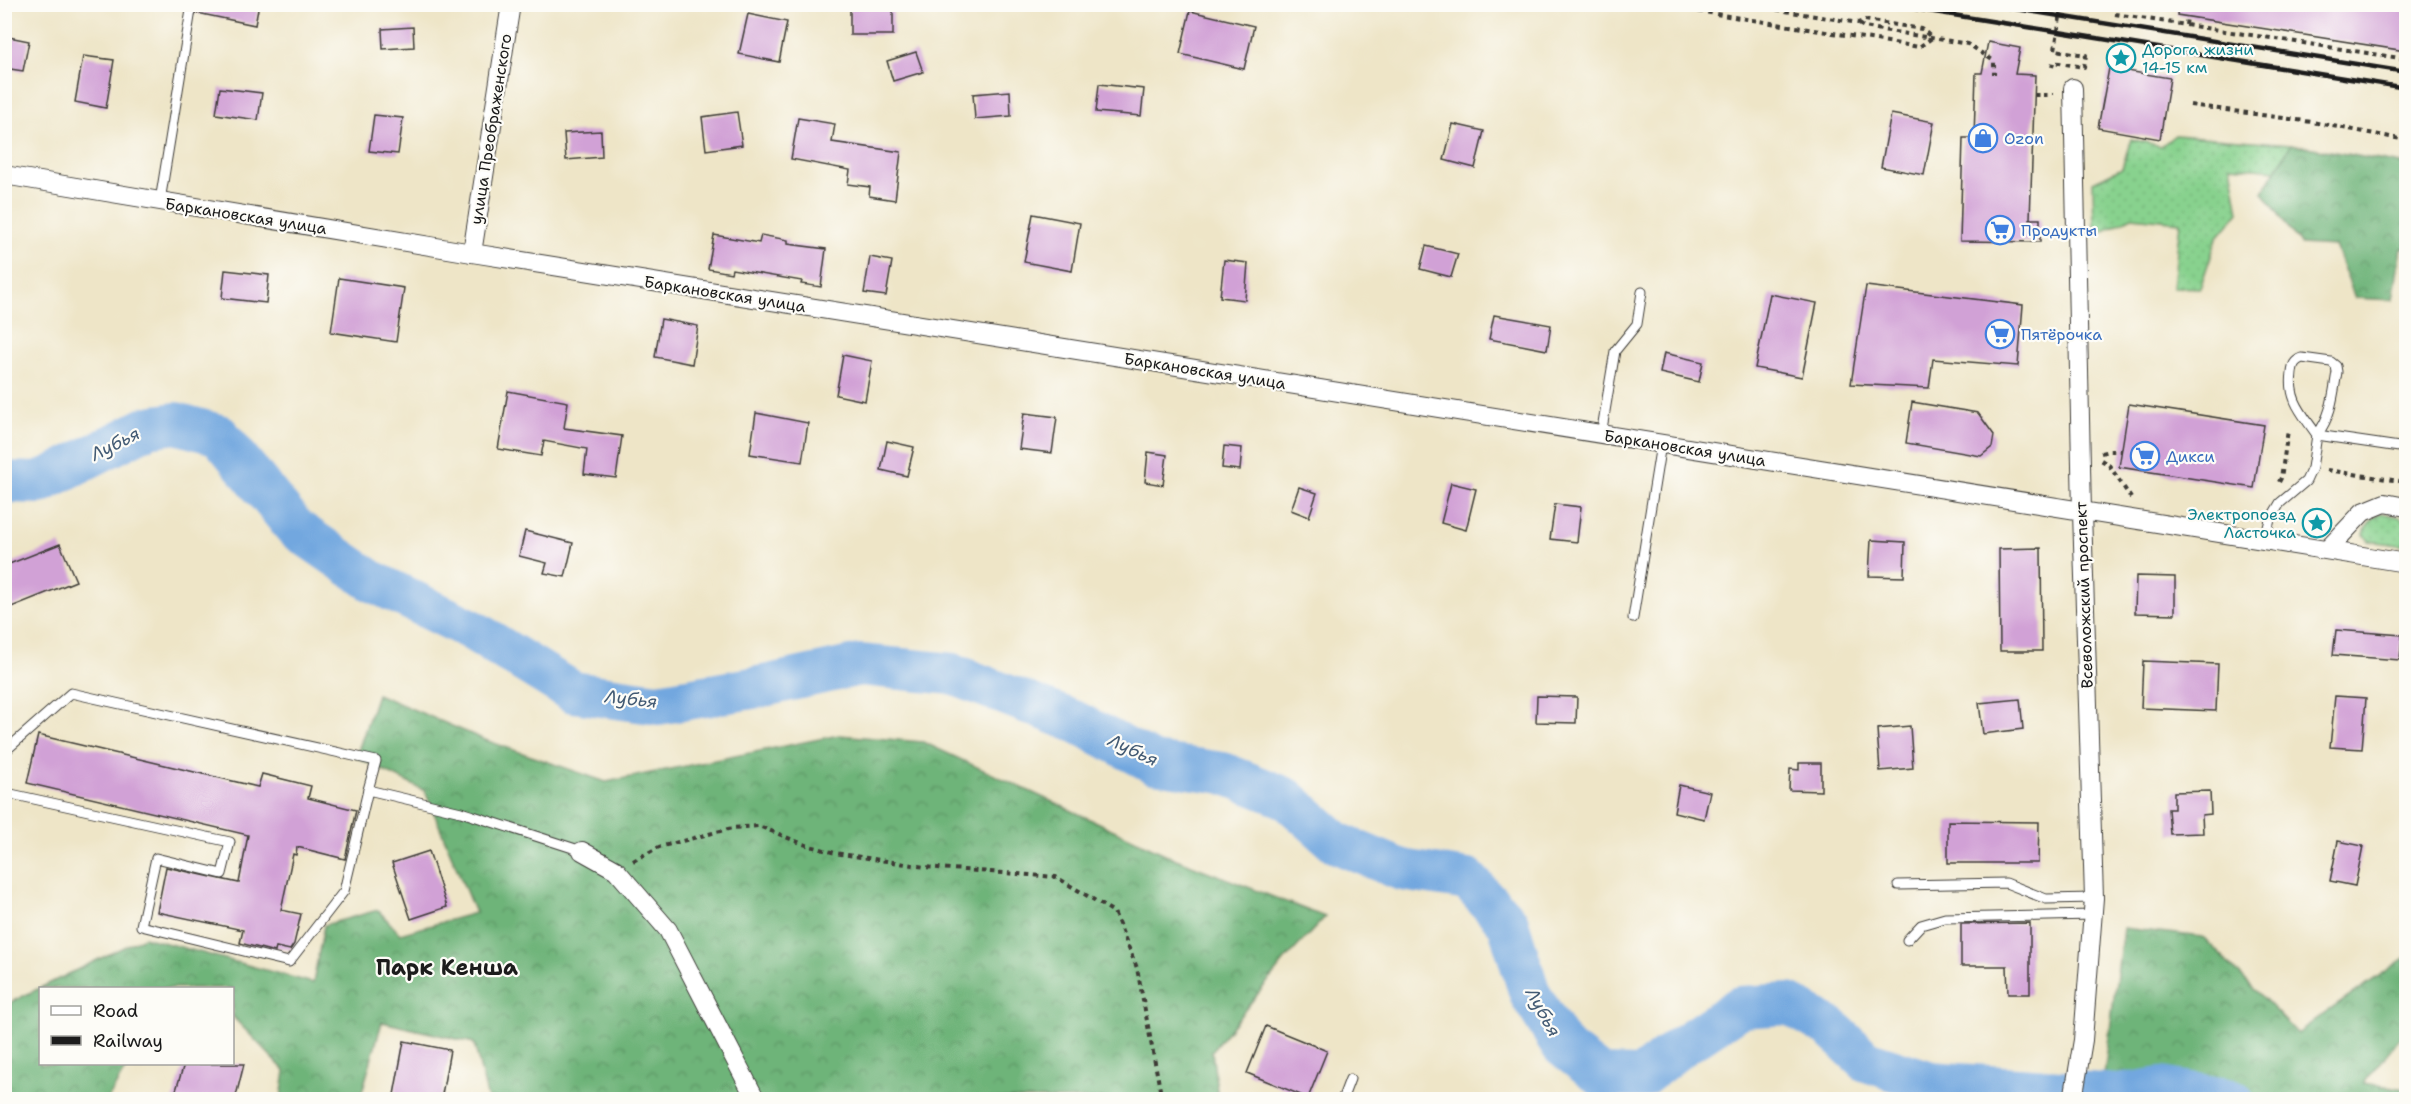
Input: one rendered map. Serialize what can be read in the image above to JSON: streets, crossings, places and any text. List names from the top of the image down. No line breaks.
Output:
{"streets":{"street":["улица Преображенского","Баркановская улица","Всеволожский проспект"]},"crossings":[["улица Преображенского","Баркановская улица"],["Баркановская улица","Всеволожский проспект"]],"districts":["Парк Кенша"],"water":["Лубья"],"places":{"place":["Дорога жизни 14-15 км","Электропоезд Ласточка"],"shop":["Ozon"],"supermarket":["Продукты","Пятёрочка","Дикси"]},"legend":["Road","Railway"]}
